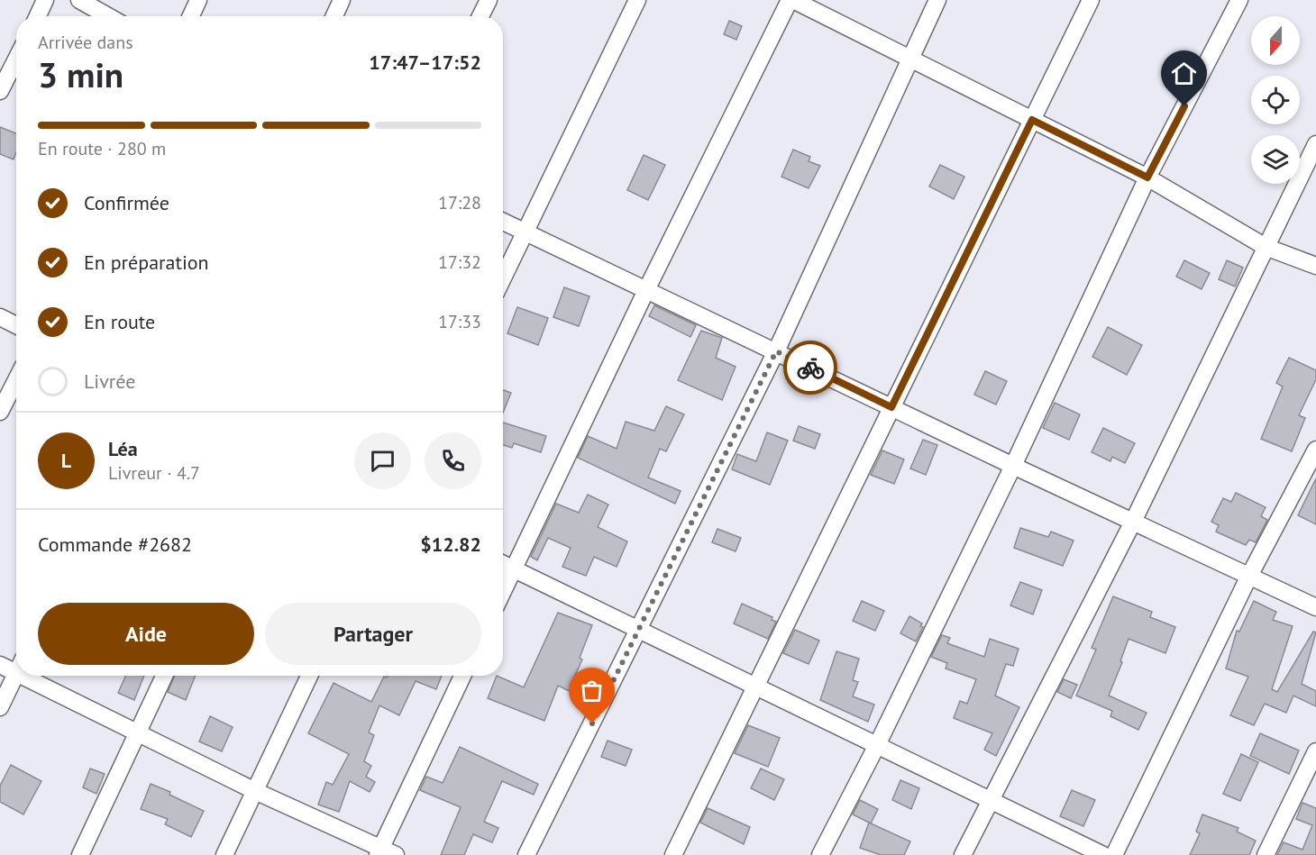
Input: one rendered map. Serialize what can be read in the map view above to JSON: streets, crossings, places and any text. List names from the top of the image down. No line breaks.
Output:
{"north":"bottom","page":{"heading":["3 min","Arrivée dans","17:47–17:52"],"panel":["Léa","Livreur · 4.7","Commande #2682","$12.82"],"bar":"En route · 280 m","list":[["Confirmée","17:28"],["En préparation","17:32"],["En route","17:33"],"Livrée"],"round":"L","buttons":["Aide","Partager"]}}
